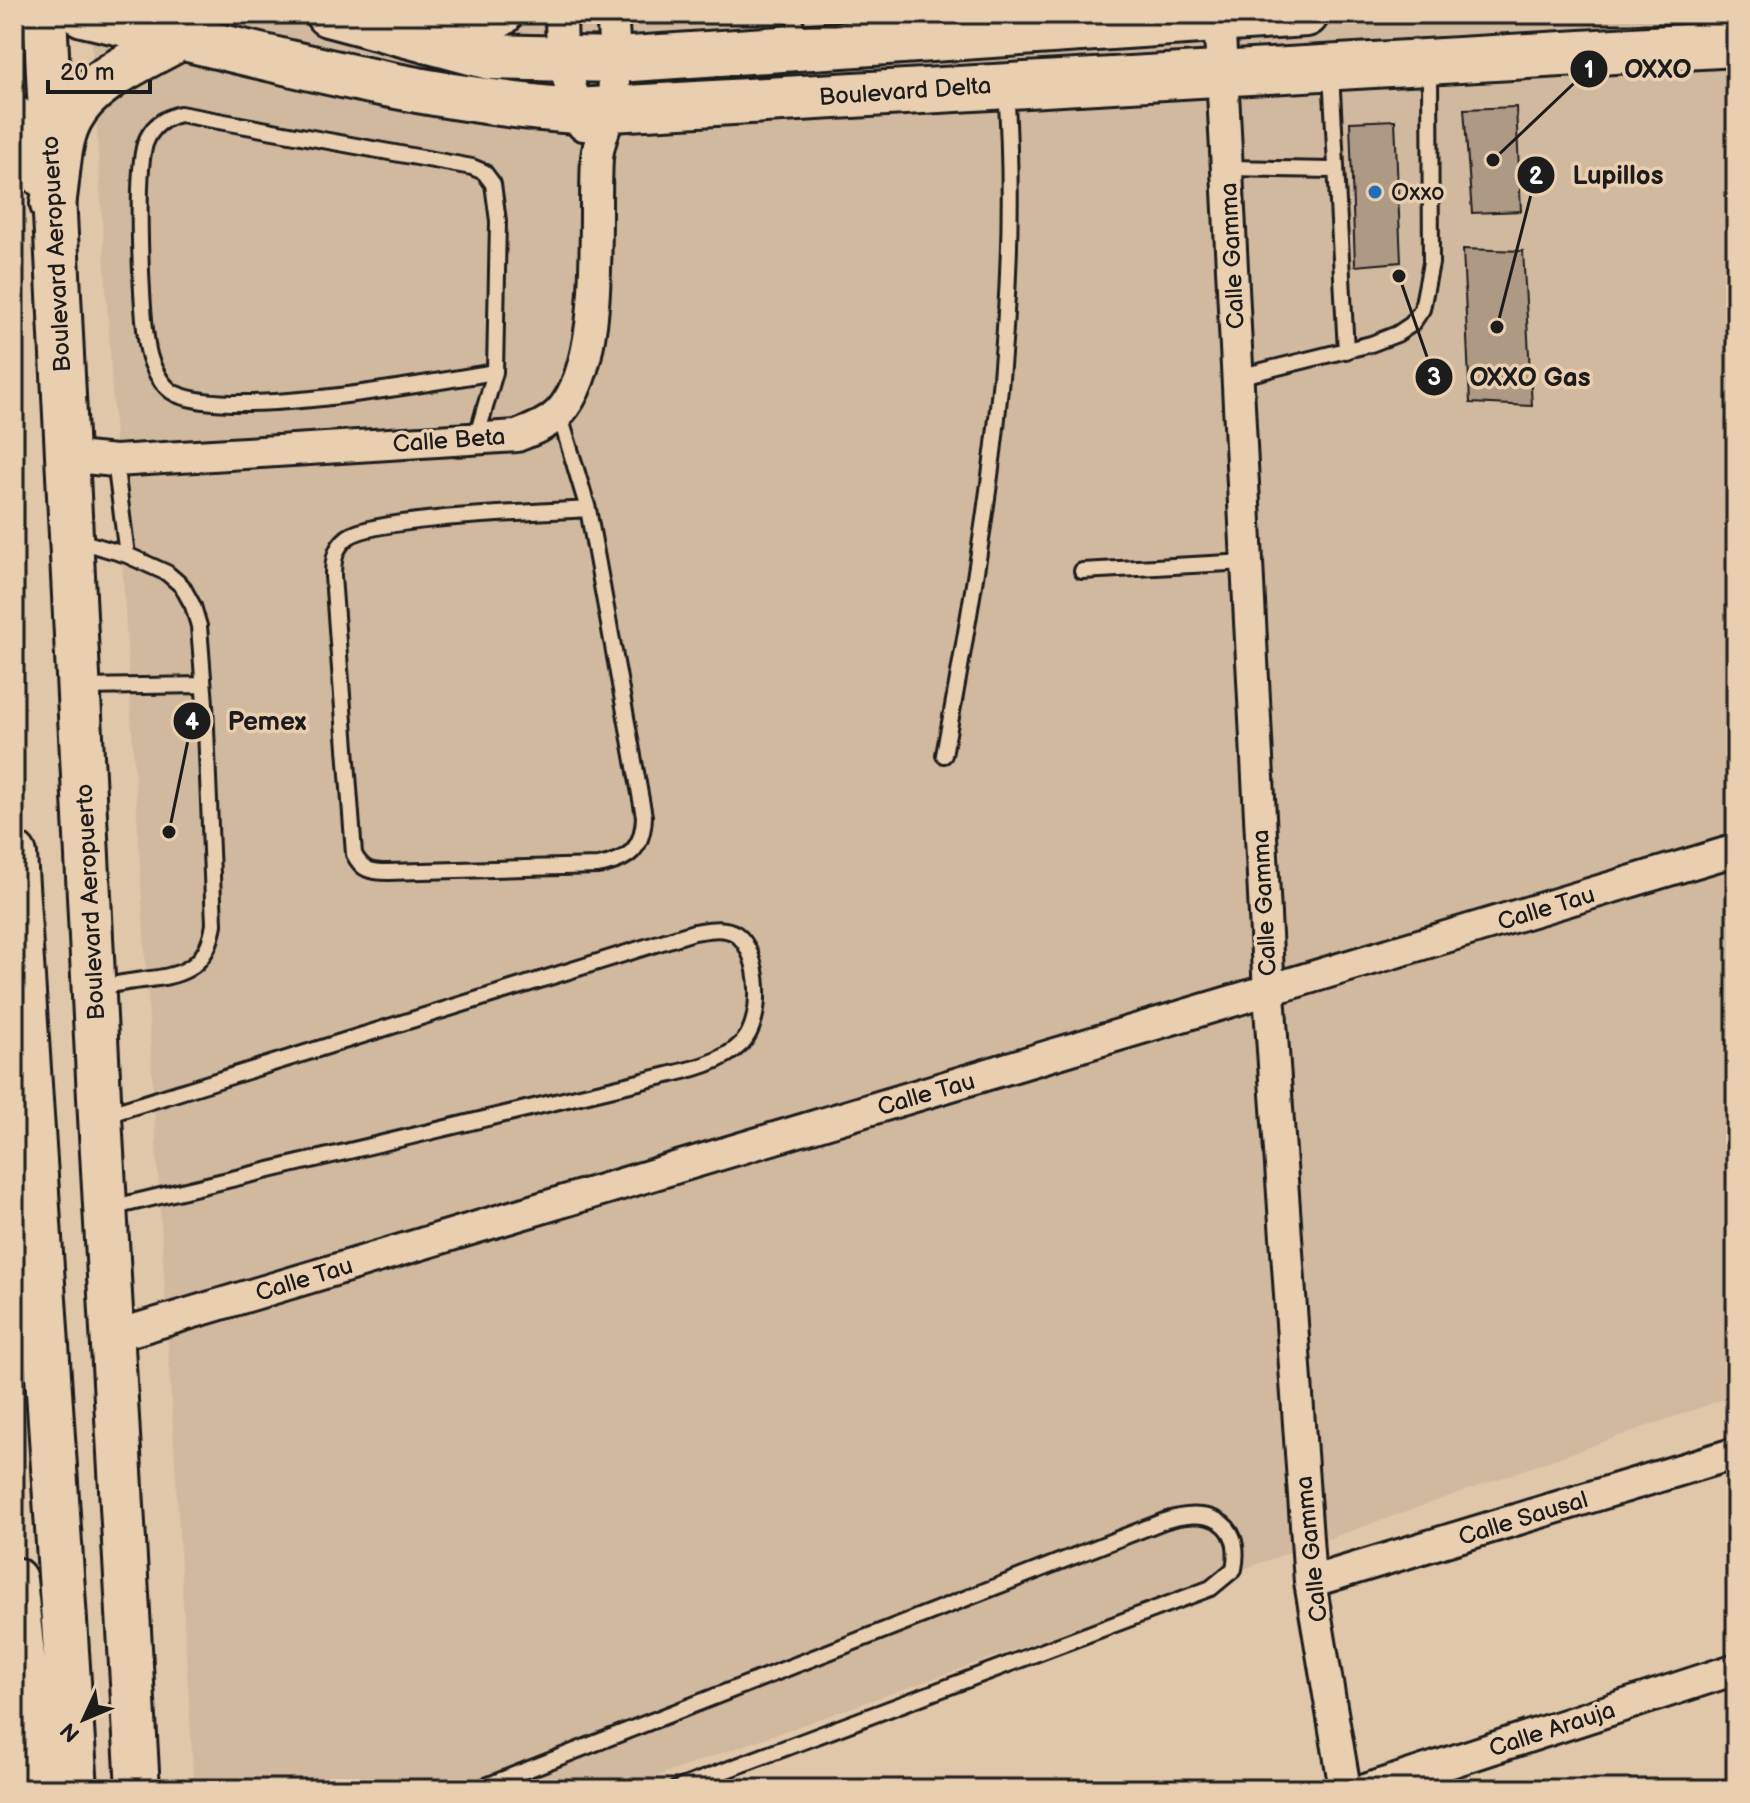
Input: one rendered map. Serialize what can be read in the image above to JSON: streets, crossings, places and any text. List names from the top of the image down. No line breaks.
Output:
{"streets":{"main road":["Boulevard Delta"],"street":["Boulevard Aeropuerto","Calle Gamma","Calle Beta","Calle Tau","Calle Sausal","Calle Arauja"]},"crossings":[["Boulevard Delta","Calle Gamma"],["Boulevard Delta","Calle Beta"],["Boulevard Aeropuerto","Calle Beta"],["Boulevard Aeropuerto","Calle Tau"],["Calle Gamma","Calle Tau"],["Calle Gamma","Calle Sausal"]],"places":["OXXO","Oxxo","OXXO Gas","Lupillos","Pemex"],"scale_bar":"20 m","north":"bottom left"}
